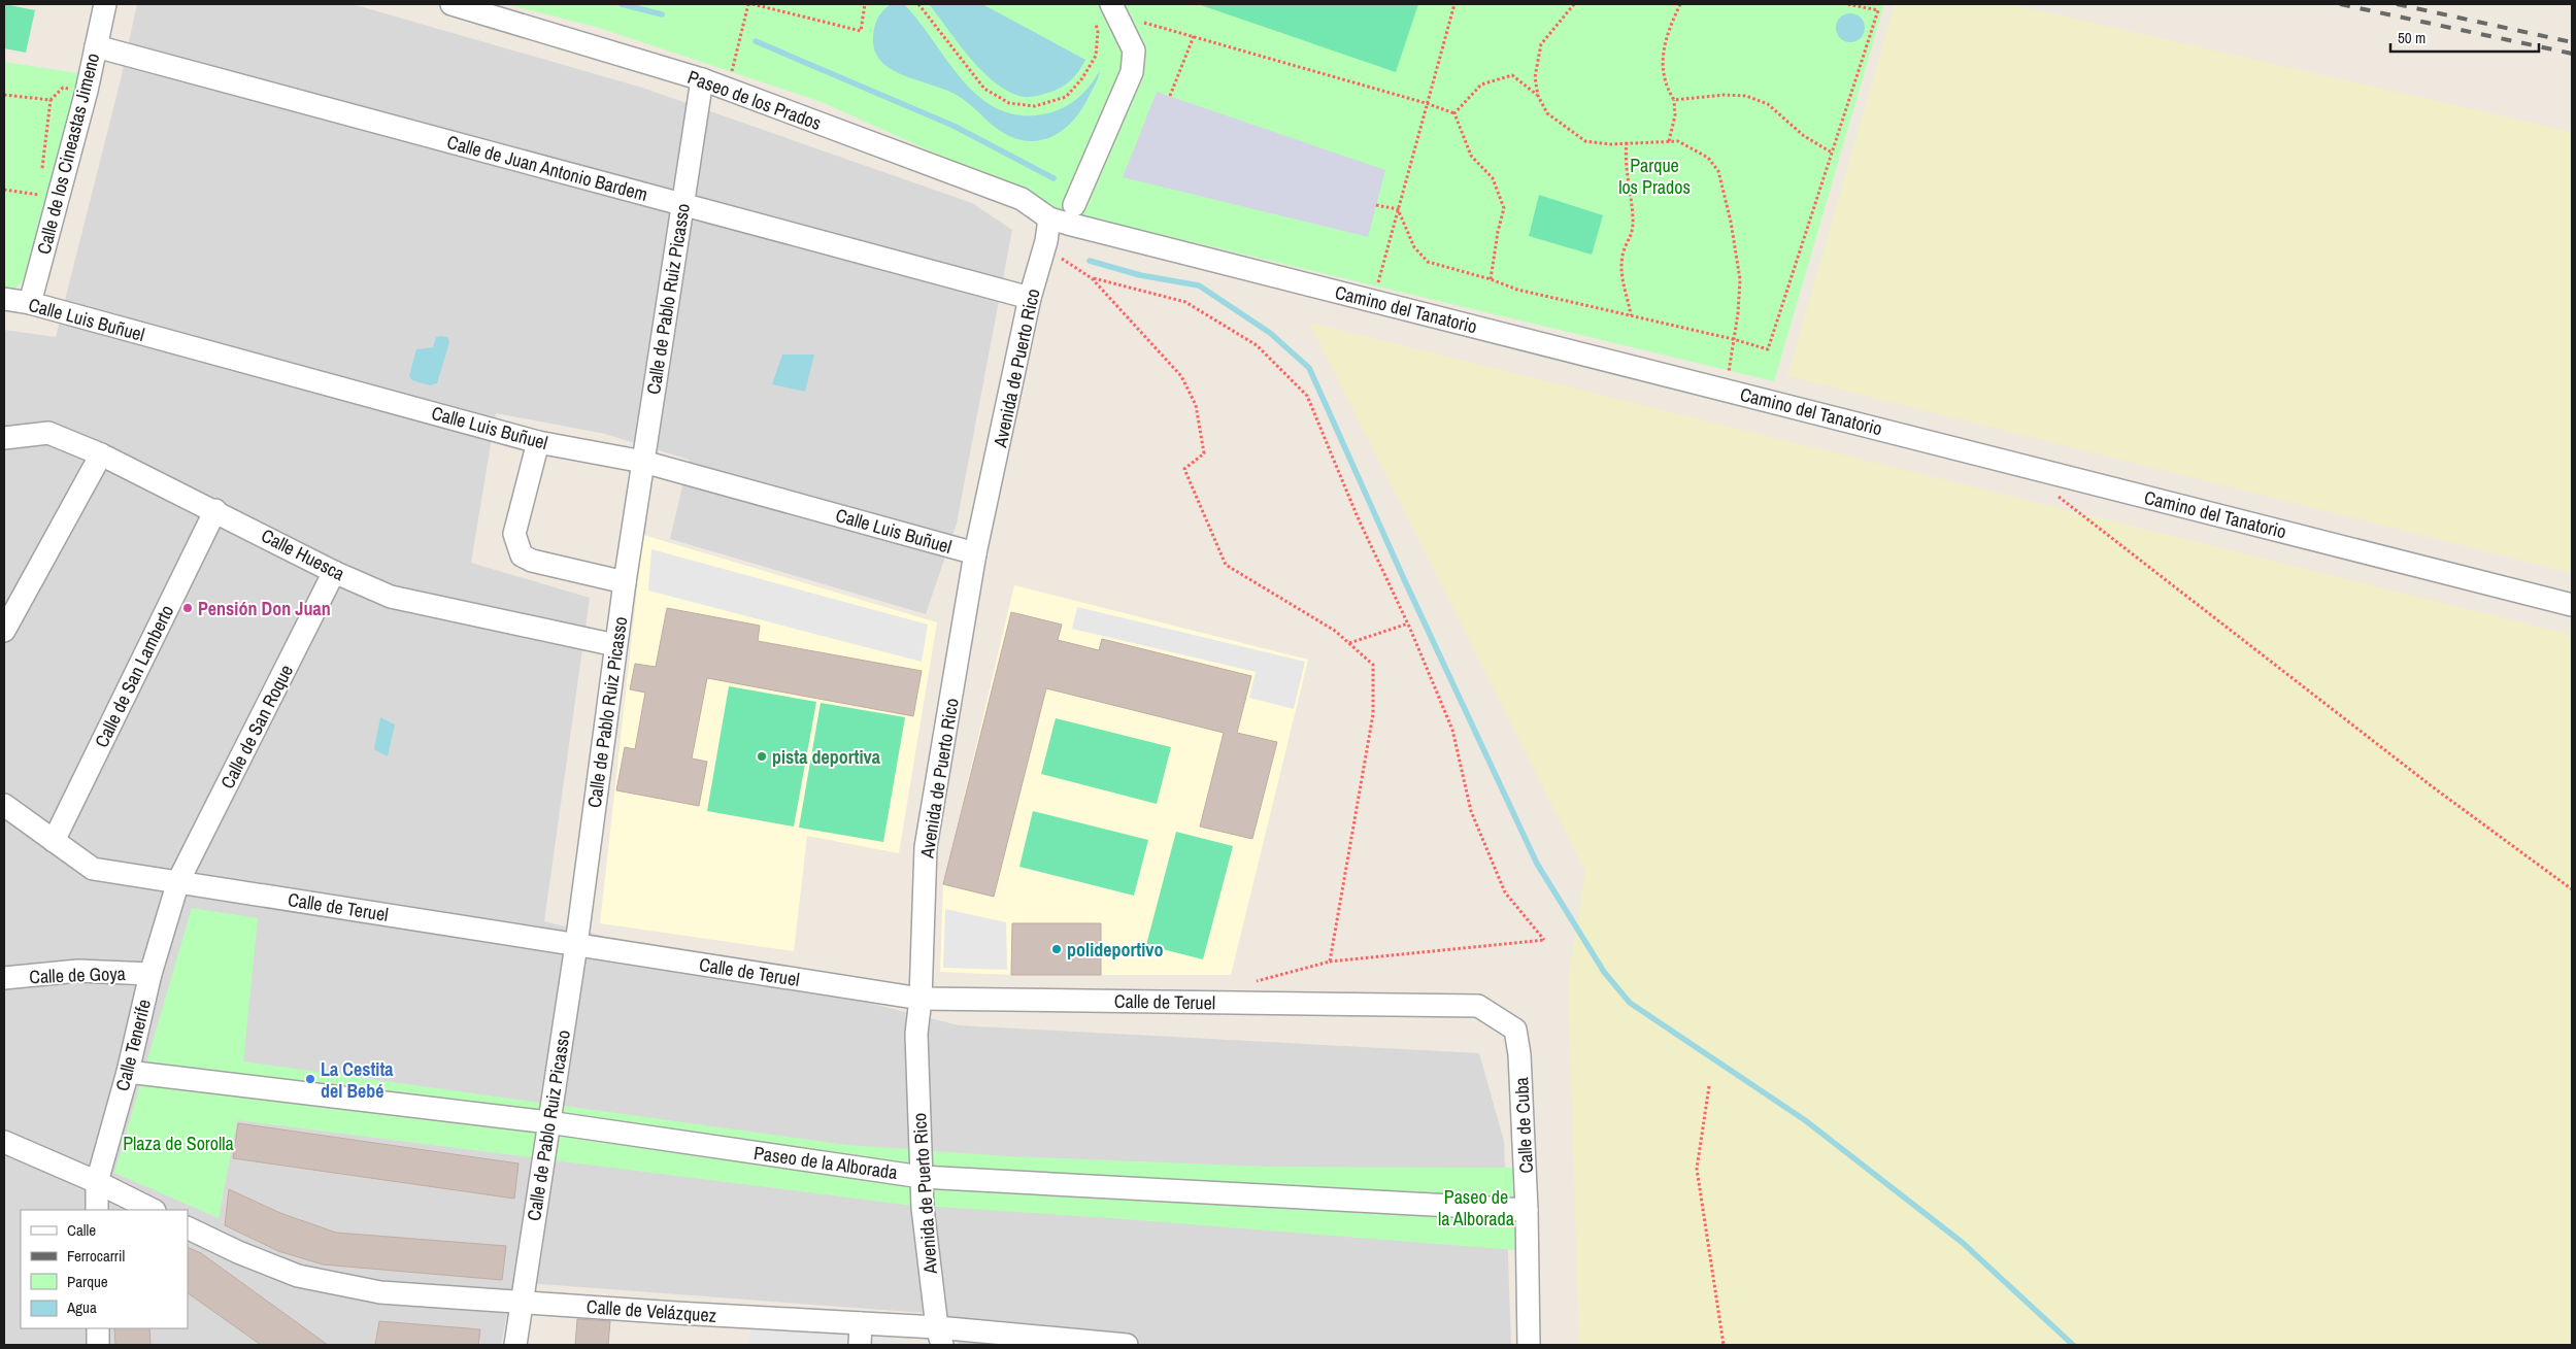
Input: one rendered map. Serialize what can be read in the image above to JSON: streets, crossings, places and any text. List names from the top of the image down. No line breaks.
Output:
{"streets":{"street":["Paseo de los Prados","Calle de los Cineastas Jimeno","Calle de Juan Antonio Bardem","Calle de Pablo Ruiz Picasso","Camino del Tanatorio","Calle Luis Buñuel","Avenida de Puerto Rico","Calle Huesca","Calle de San Lamberto","Calle de San Roque","Calle de Teruel","Calle de Goya","Calle Tenerife","Calle de Cuba","Paseo de la Alborada","Calle de Velázquez"]},"crossings":[["Paseo de los Prados","Calle de Pablo Ruiz Picasso"],["Paseo de los Prados","Camino del Tanatorio"],["Paseo de los Prados","Avenida de Puerto Rico"],["Calle de los Cineastas Jimeno","Calle de Juan Antonio Bardem"],["Calle de los Cineastas Jimeno","Calle Luis Buñuel"],["Calle de Juan Antonio Bardem","Calle de Pablo Ruiz Picasso"],["Calle de Juan Antonio Bardem","Avenida de Puerto Rico"],["Calle de Pablo Ruiz Picasso","Calle Luis Buñuel"],["Calle de Pablo Ruiz Picasso","Calle Huesca"],["Calle de Pablo Ruiz Picasso","Calle de Teruel"],["Calle de Pablo Ruiz Picasso","Paseo de la Alborada"],["Calle de Pablo Ruiz Picasso","Calle de Velázquez"],["Camino del Tanatorio","Avenida de Puerto Rico"],["Calle Luis Buñuel","Avenida de Puerto Rico"],["Avenida de Puerto Rico","Calle de Teruel"],["Avenida de Puerto Rico","Paseo de la Alborada"],["Avenida de Puerto Rico","Calle de Velázquez"],["Calle Huesca","Calle de San Lamberto"],["Calle Huesca","Calle de San Roque"],["Calle de San Lamberto","Calle de Teruel"],["Calle de San Roque","Calle de Teruel"],["Calle de San Roque","Calle Tenerife"],["Calle de Teruel","Calle Tenerife"],["Calle de Teruel","Calle de Cuba"],["Calle de Goya","Calle Tenerife"],["Calle Tenerife","Paseo de la Alborada"],["Calle de Cuba","Paseo de la Alborada"]],"parks":["Parque los Prados","Plaza de Sorolla","Paseo de la Alborada"],"places":["Pensión Don Juan","pista deportiva","polideportivo","La Cestita del Bebé"],"legend":["Calle","Ferrocarril","Parque","Agua"],"scale_bar":"50 m"}
